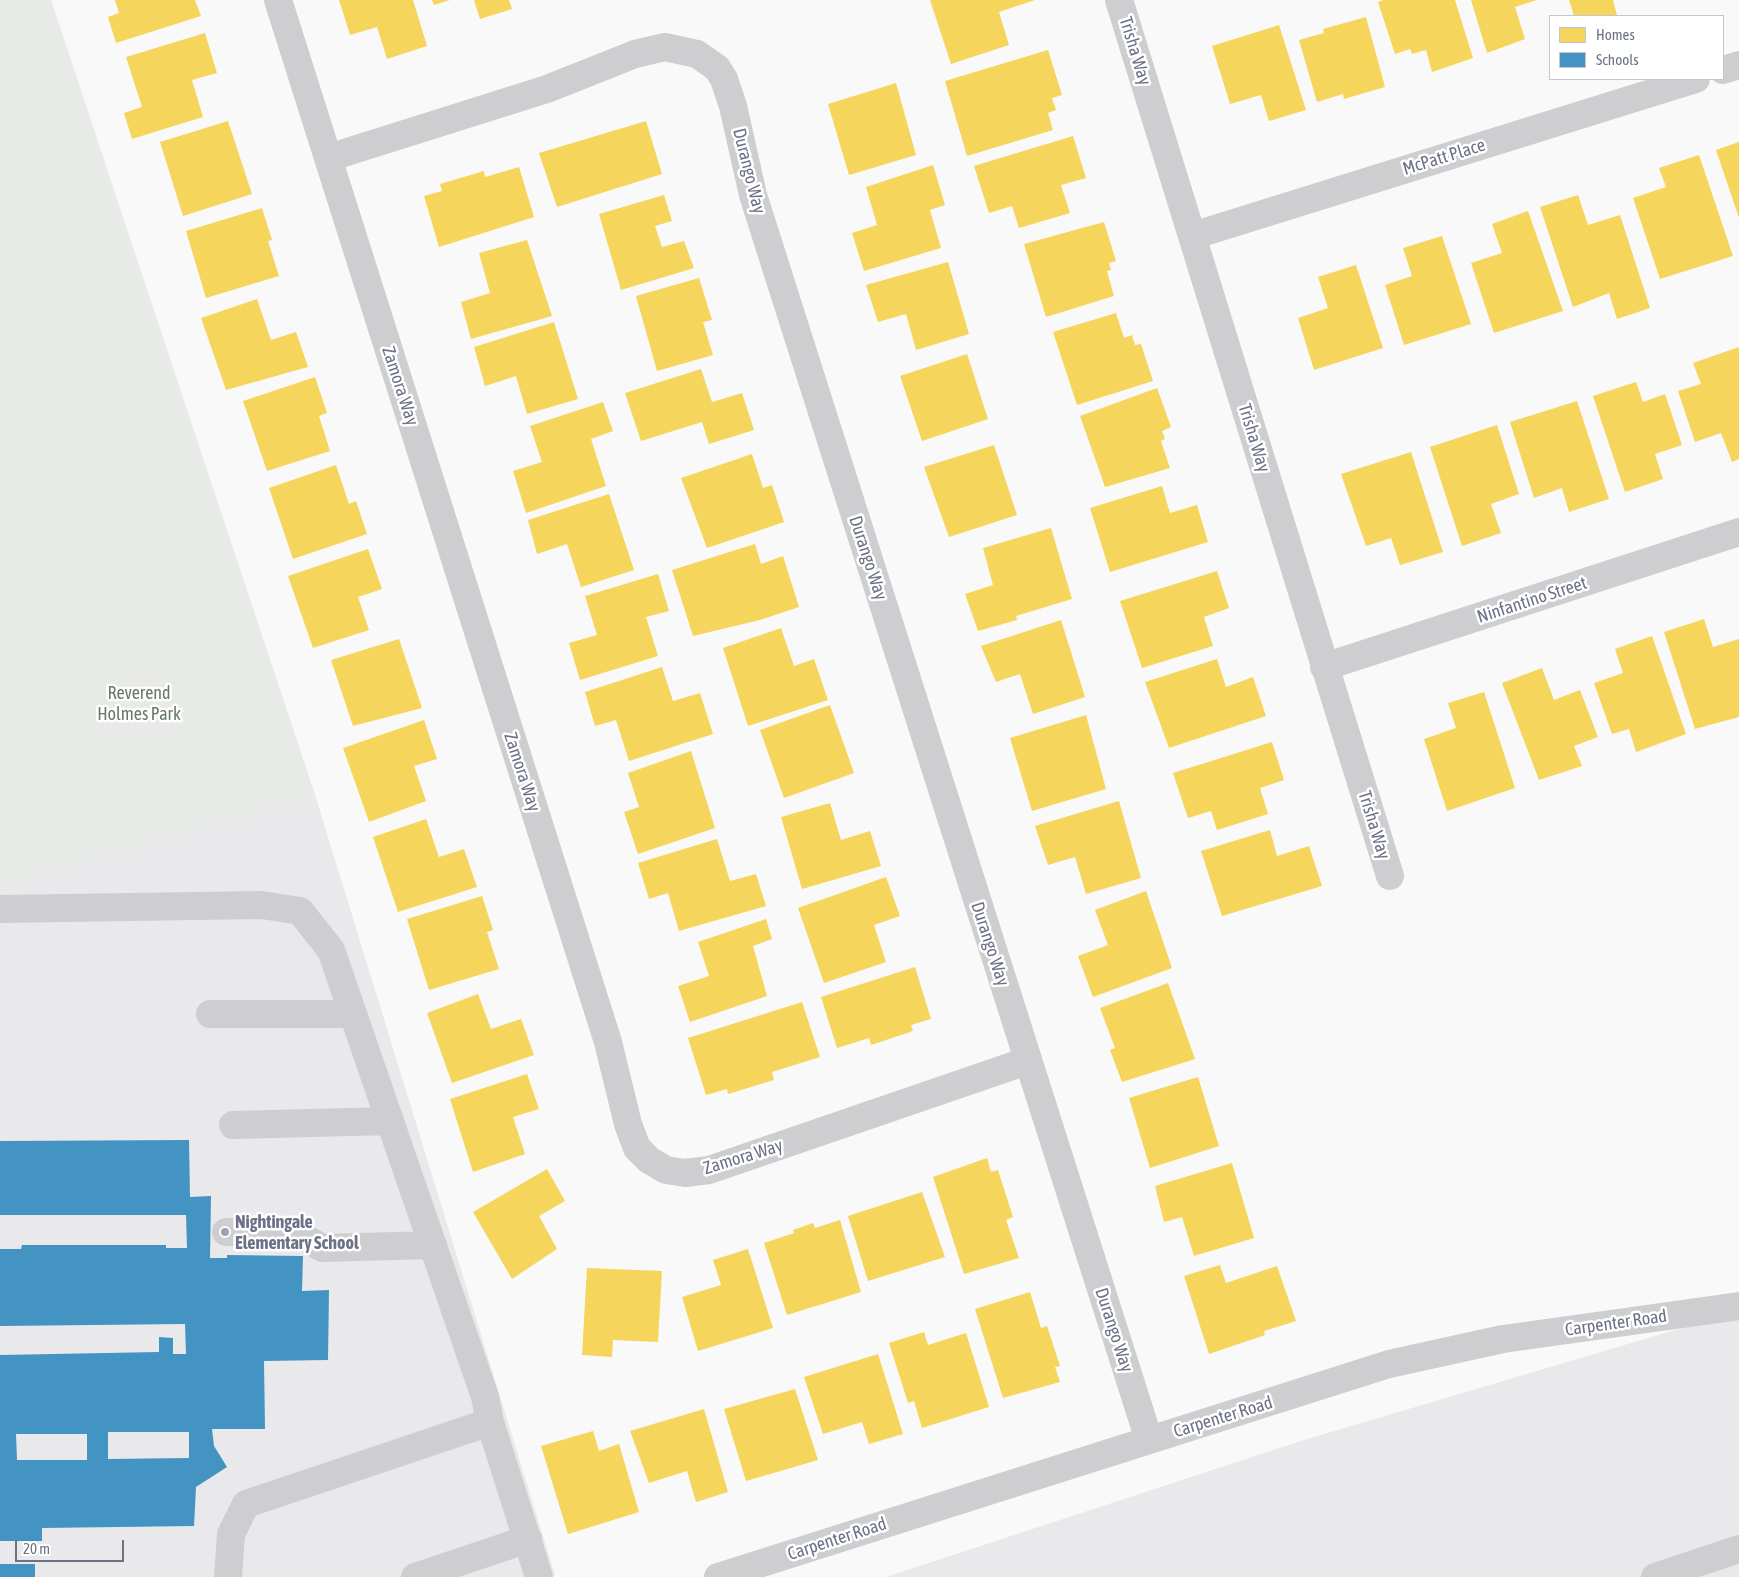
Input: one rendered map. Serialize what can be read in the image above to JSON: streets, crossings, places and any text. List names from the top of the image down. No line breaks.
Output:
{"streets":{"street":["Trisha Way","McPatt Place","Durango Way","Zamora Way","Ninfantino Street","Carpenter Road"]},"crossings":[["Trisha Way","McPatt Place"],["Trisha Way","Ninfantino Street"],["Durango Way","Zamora Way"],["Durango Way","Carpenter Road"]],"parks":["Reverend Holmes Park"],"places":["Nightingale Elementary School"],"legend":["Homes","Schools"],"scale_bar":"20 m"}
